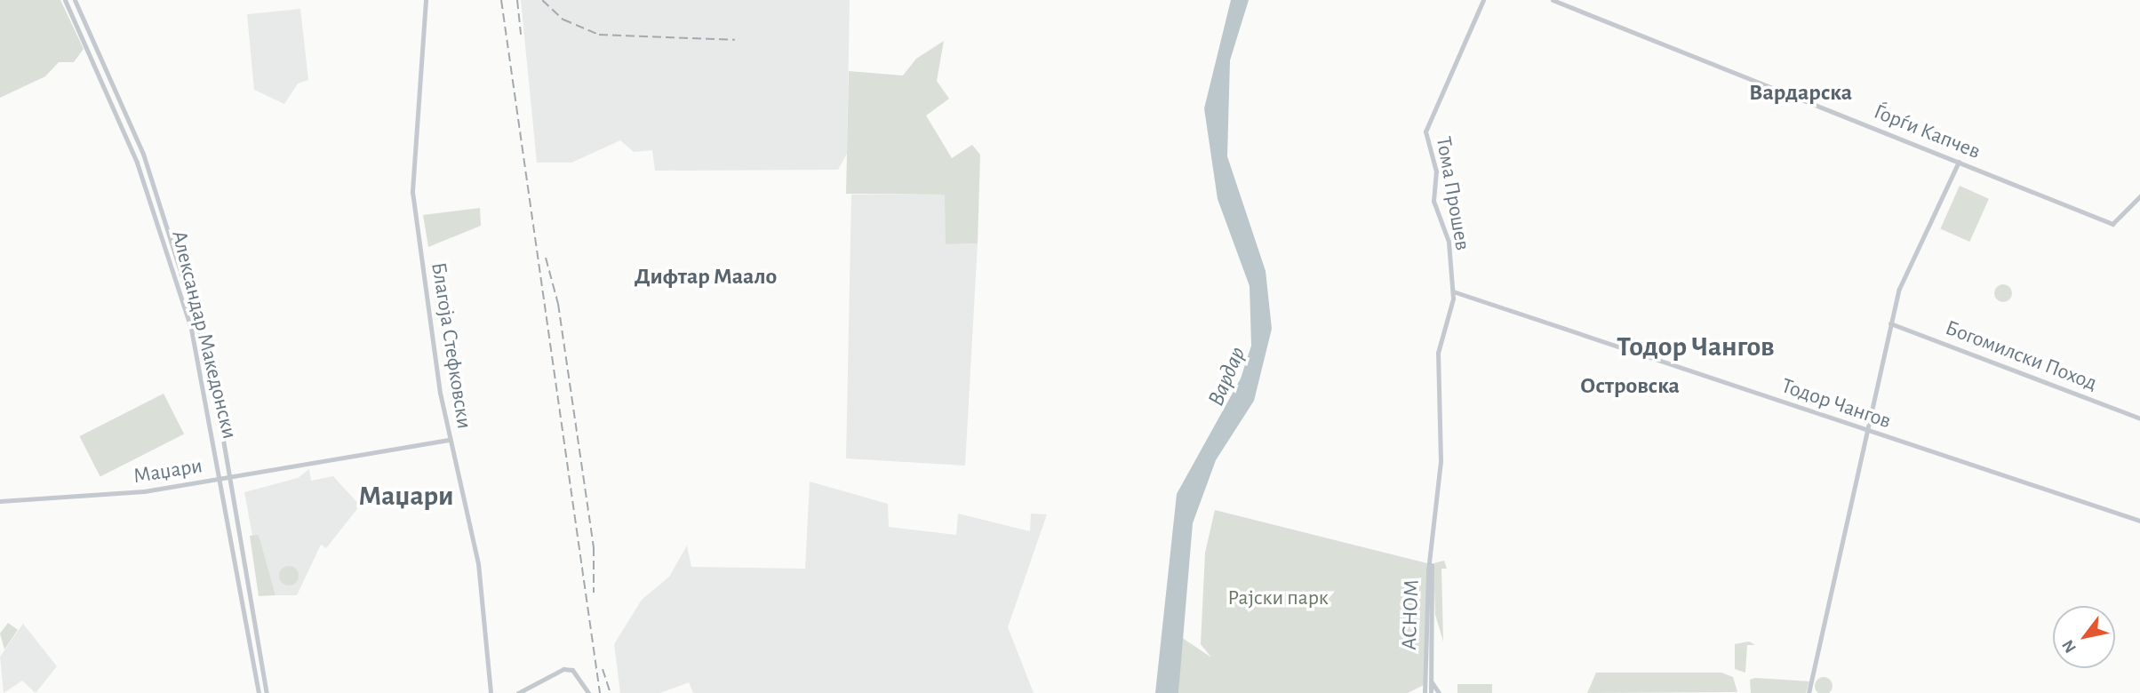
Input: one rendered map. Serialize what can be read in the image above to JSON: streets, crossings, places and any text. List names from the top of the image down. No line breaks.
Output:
{"streets":{"street":["Ѓорѓи Капчев","Тома Прошев","Александар Македонски","Благоја Стефковски","Богомилски Поход","Тодор Чангов","Маџари","АСНОМ"]},"crossings":[["Тома Прошев","Тодор Чангов"],["Тома Прошев","АСНОМ"],["Благоја Стефковски","Маџари"],["Тодор Чангов","АСНОМ"]],"districts":["Вардарска","Дифтар Маало","Тодор Чангов","Островска","Маџари"],"water":["Вардар"],"parks":["Рајски парк"],"north":"bottom left"}
